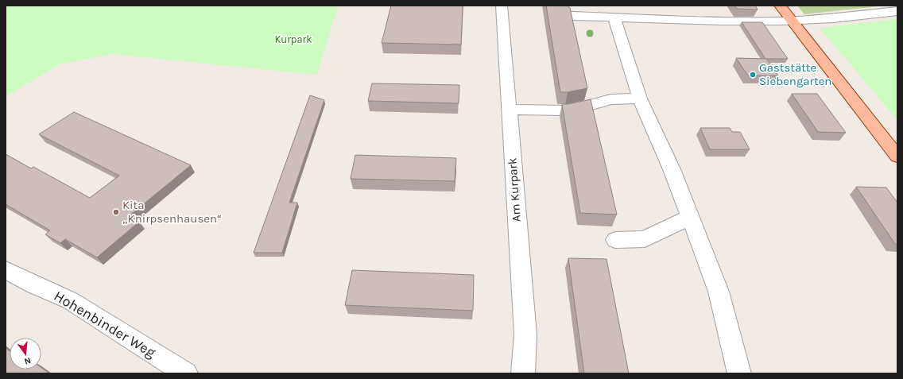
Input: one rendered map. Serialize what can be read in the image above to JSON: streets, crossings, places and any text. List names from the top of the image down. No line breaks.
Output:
{"streets":{"street":["Am Kurpark","Hohenbinder Weg"]},"parks":["Kurpark"],"places":["Gaststätte Siebengarten","Kita „Knirpsenhausen“"],"north":"bottom"}
